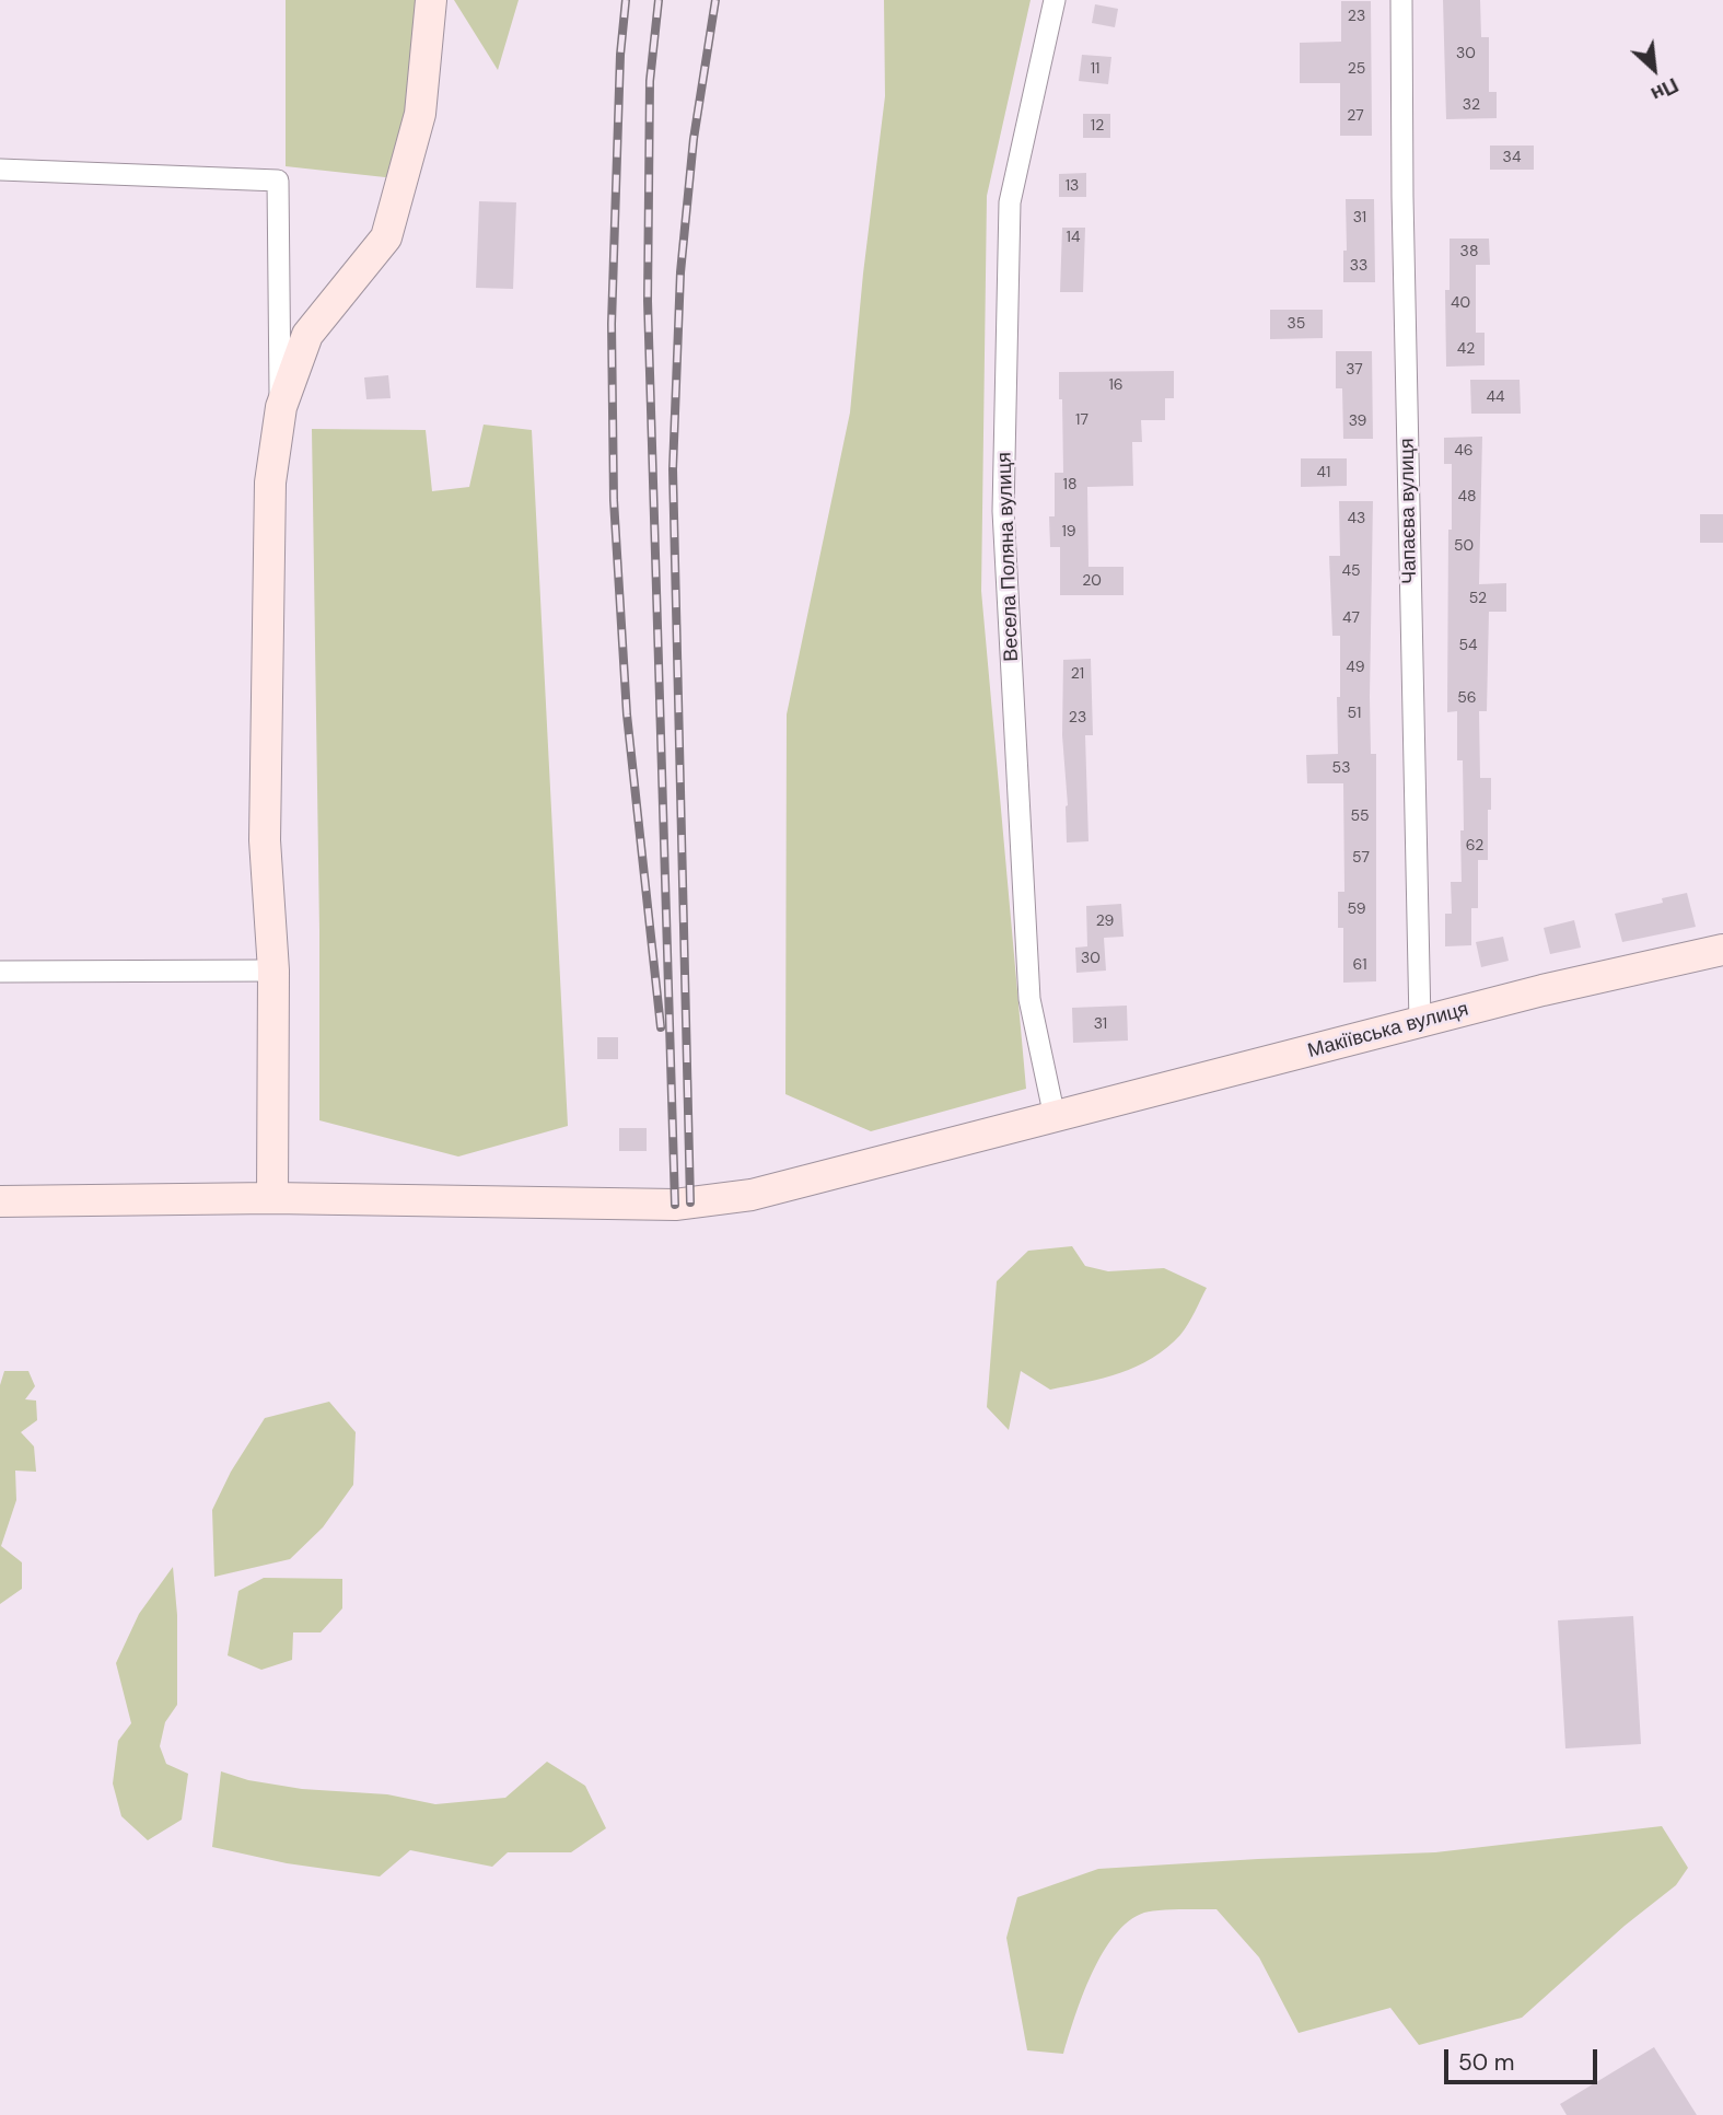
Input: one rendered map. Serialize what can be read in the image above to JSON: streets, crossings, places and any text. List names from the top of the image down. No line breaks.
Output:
{"streets":{"main road":["Макіївська вулиця"],"street":["Чапаєва вулиця","Весела Поляна вулиця"]},"crossings":[["Чапаєва вулиця","Макіївська вулиця"],["Весела Поляна вулиця","Макіївська вулиця"]],"house_numbers":["23","30","11","25","32","27","12","34","13","31","14","38","33","40","35","42","37","16","44","17","39","46","41","18","48","43","19","50","45","20","52","47","54","49","21","56","51","23","53","55","62","57","59","29","30","61","31"],"scale_bar":"50 m","north":"bottom right"}
